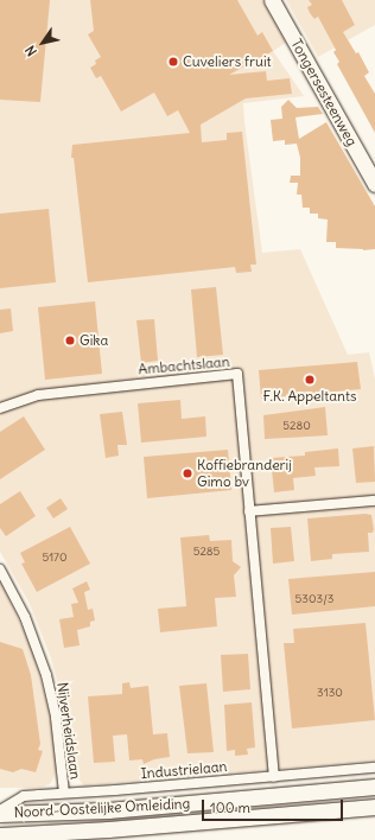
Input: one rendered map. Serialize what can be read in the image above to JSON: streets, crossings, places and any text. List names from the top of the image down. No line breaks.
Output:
{"streets":{"main road":["Tongersesteenweg","Noord-Oostelijke Omleiding"],"street":["Ambachtslaan","Nijverheidslaan","Industrielaan"]},"crossings":[["Ambachtslaan","Industrielaan"],["Nijverheidslaan","Industrielaan"],["Industrielaan","Noord-Oostelijke Omleiding"]],"places":["Cuveliers fruit","Gika","F.K. Appeltants","Koffiebranderij Gimo bv"],"house_numbers":["5280","5285","5170","5303/3","3130"],"scale_bar":"100 m","north":"bottom left"}
